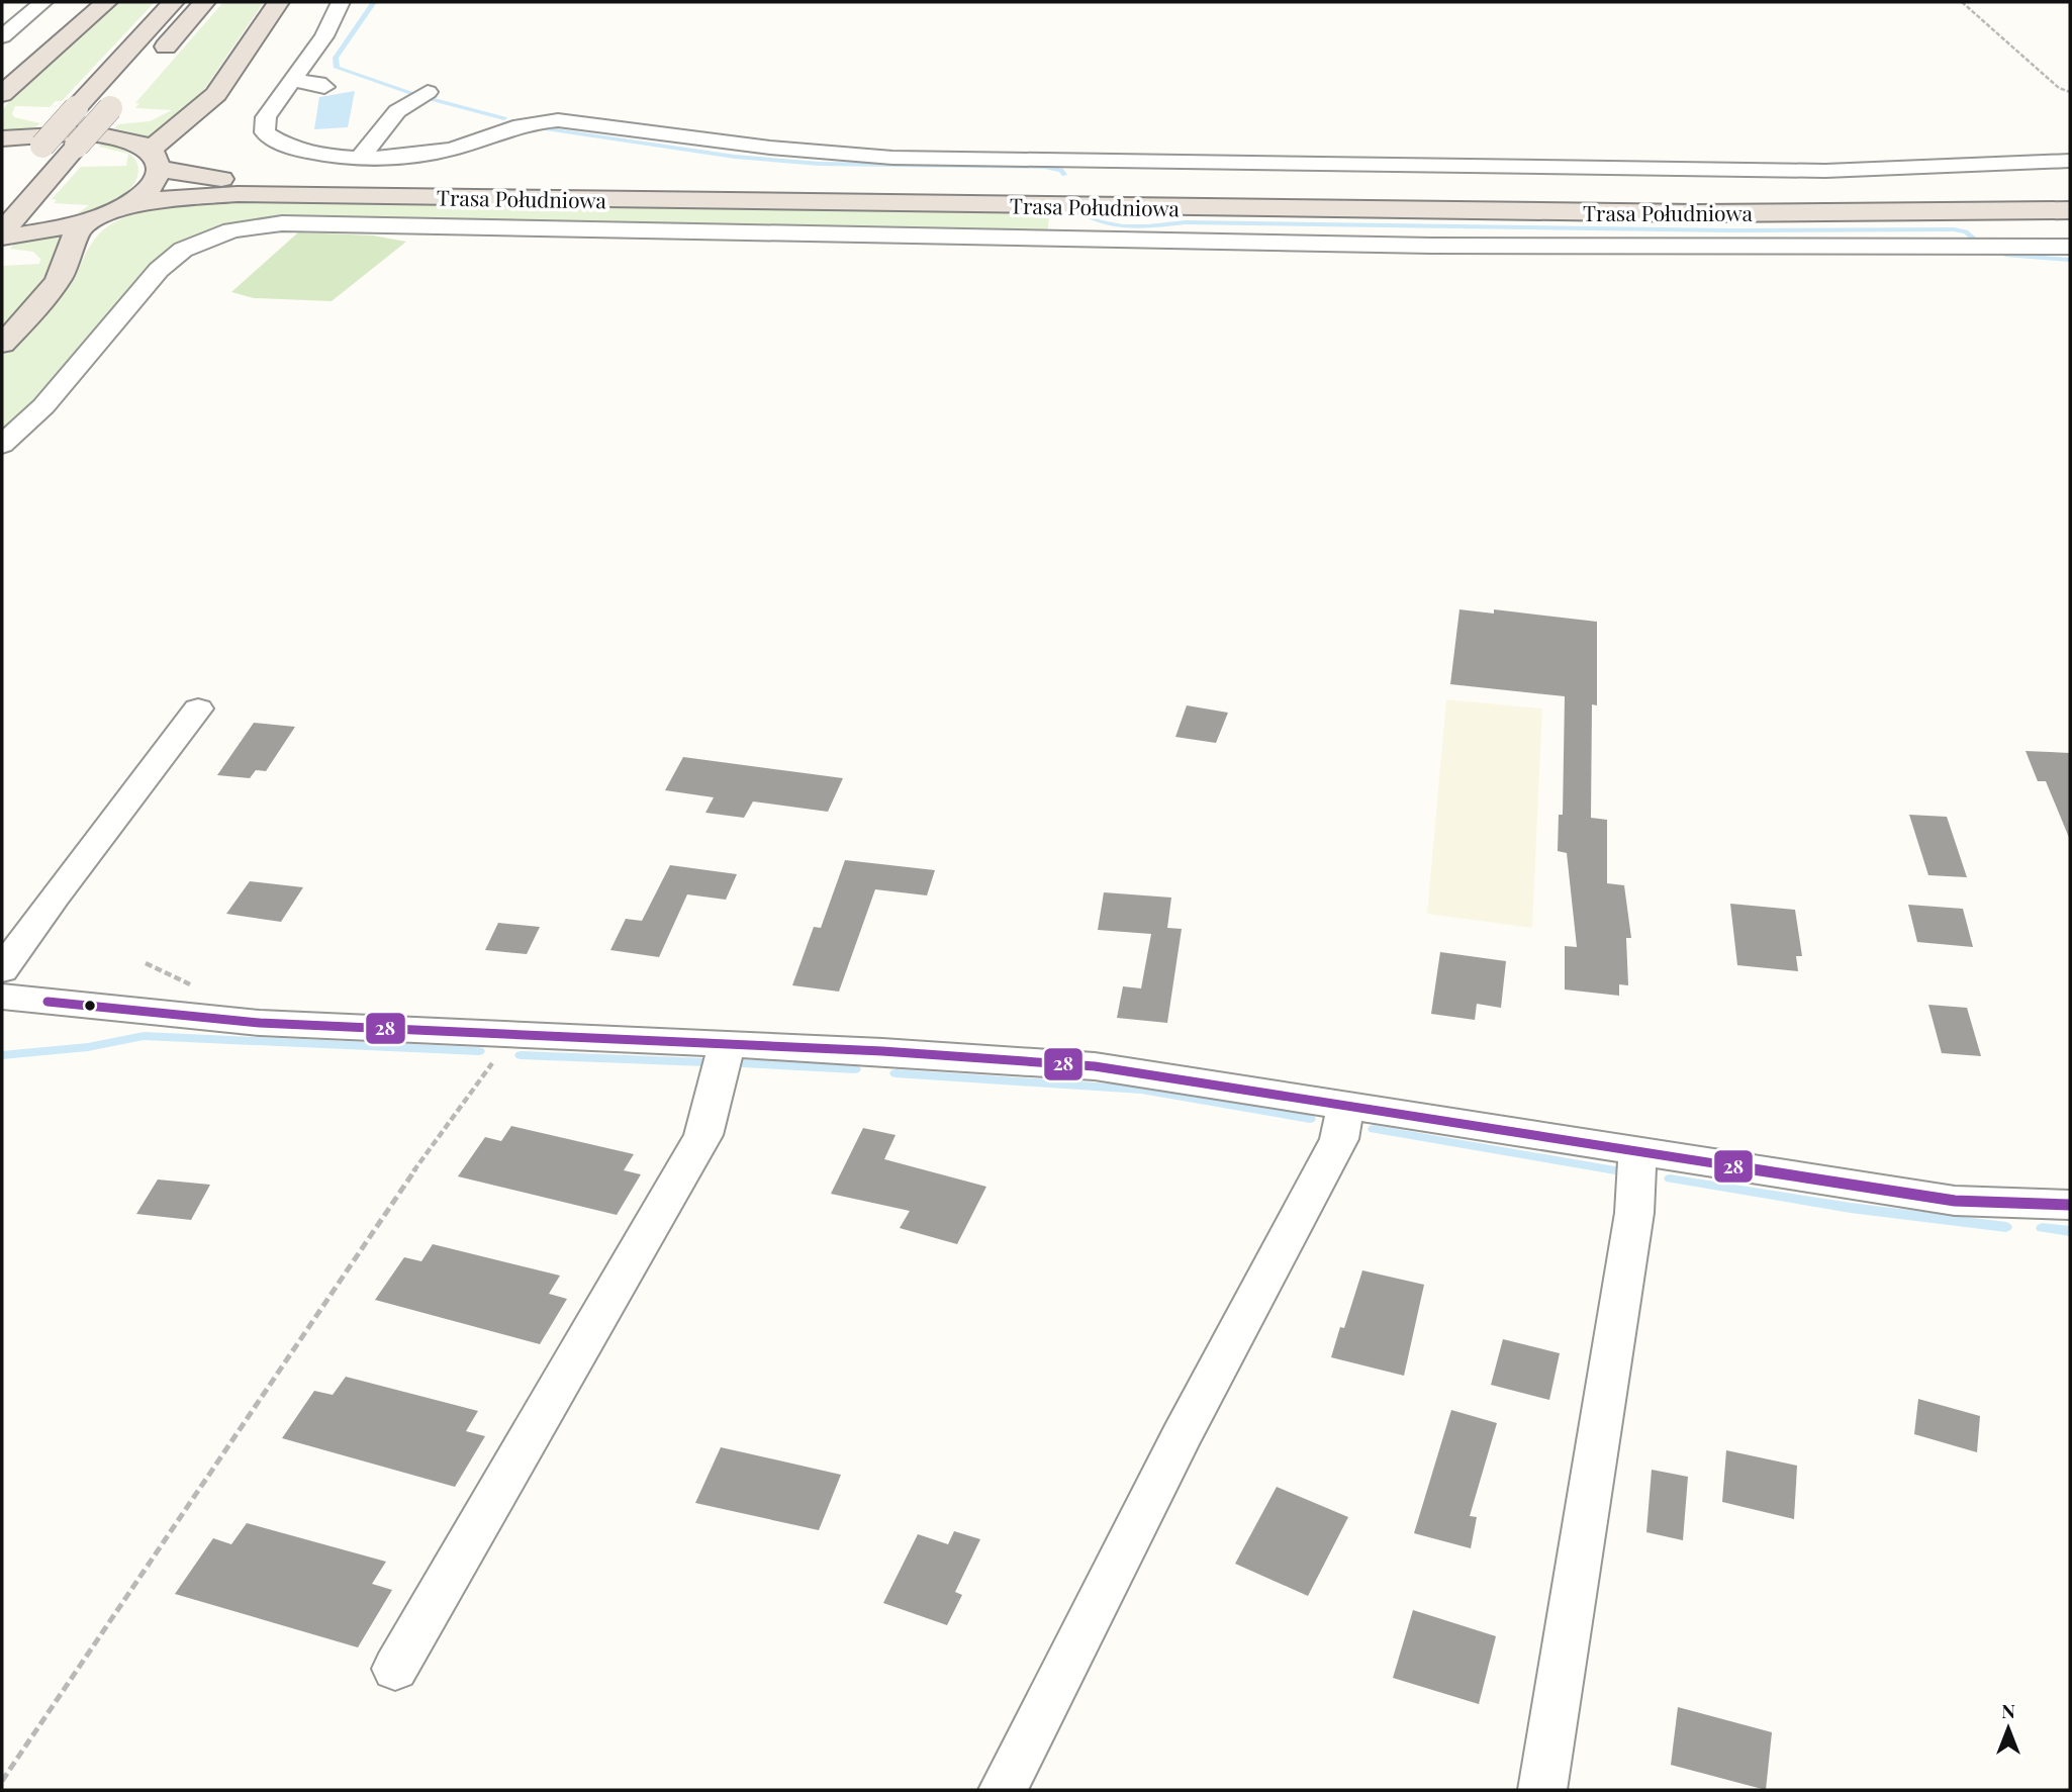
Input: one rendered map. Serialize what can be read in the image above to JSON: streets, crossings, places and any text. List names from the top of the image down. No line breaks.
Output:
{"streets":{"highway":["Trasa Południowa"]},"lines":["transit line 28"],"north":"top"}
